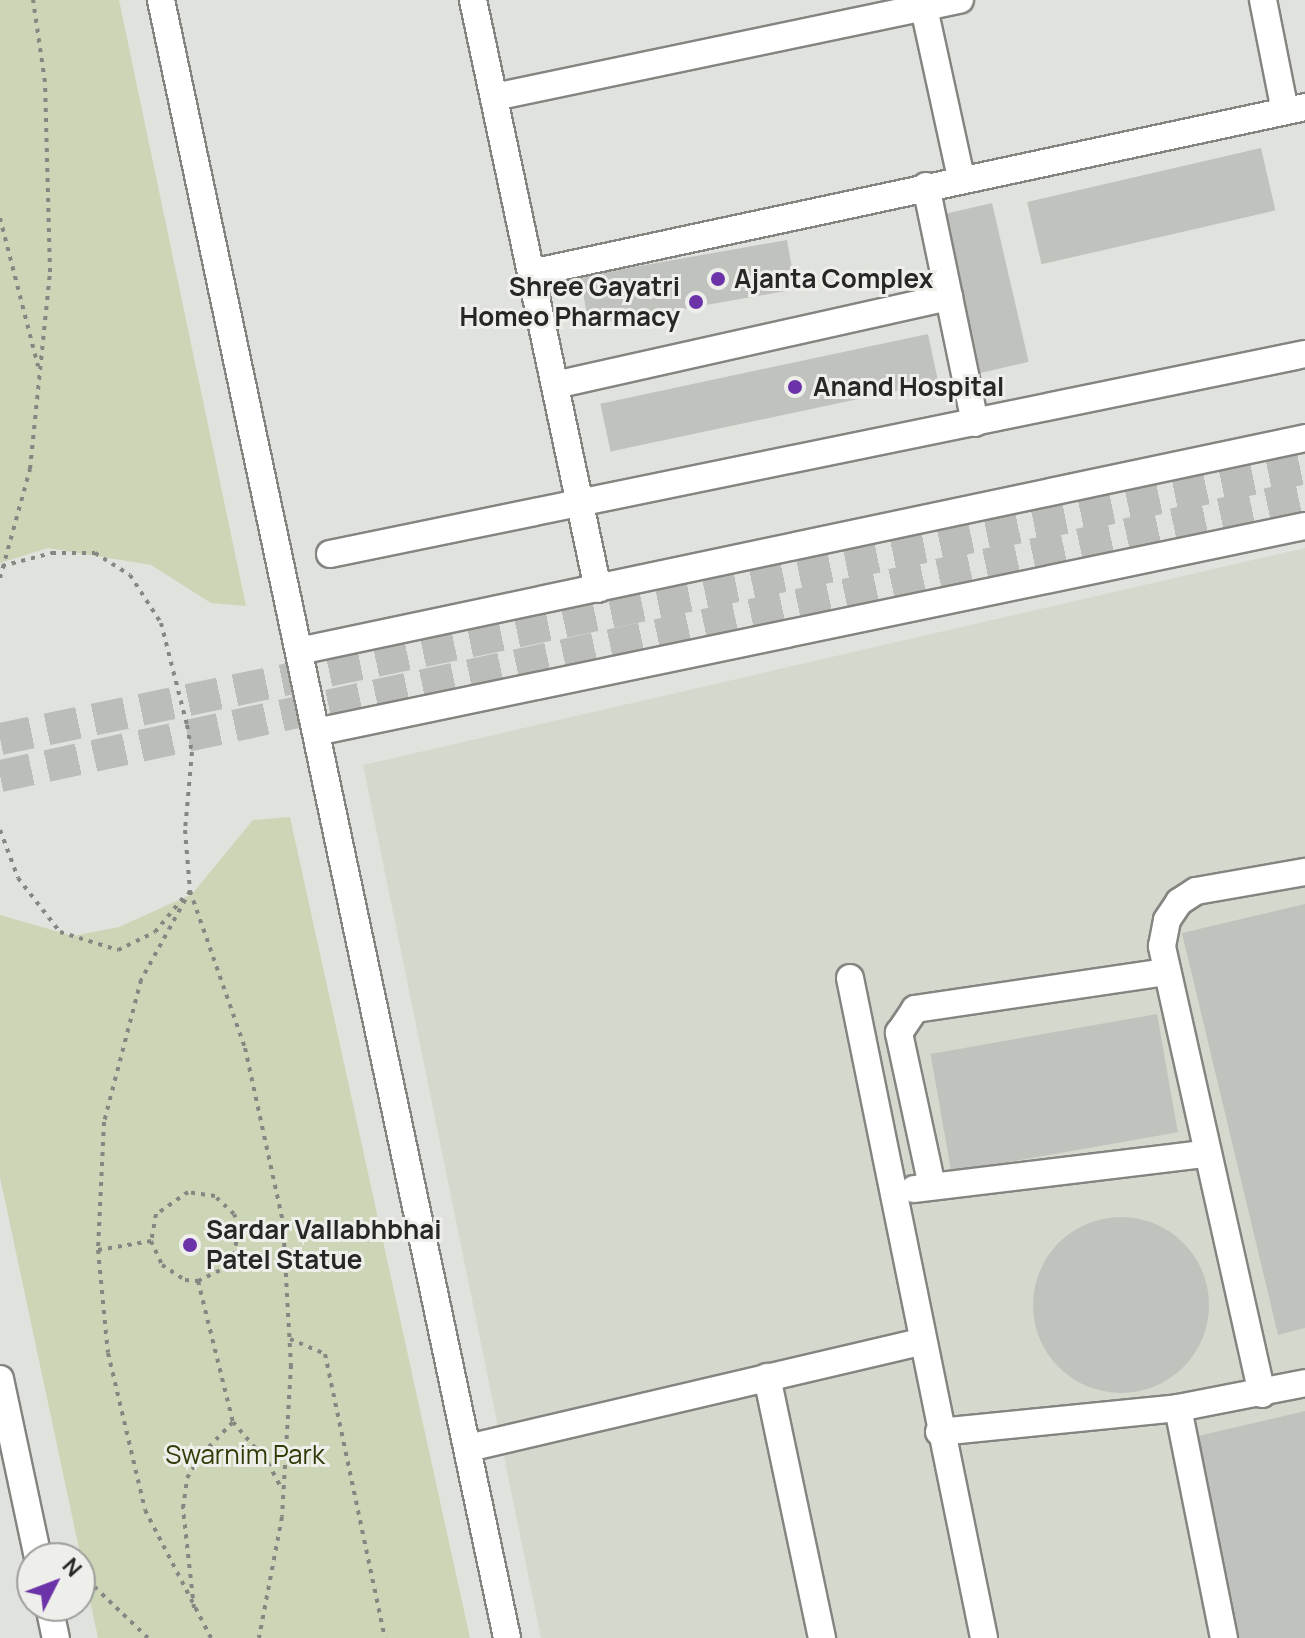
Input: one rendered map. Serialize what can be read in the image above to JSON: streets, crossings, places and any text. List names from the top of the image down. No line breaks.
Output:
{"parks":["Swarnim Park"],"places":["Ajanta Complex","Shree Gayatri Homeo Pharmacy","Anand Hospital","Sardar Vallabhbhai Patel Statue"],"north":"top right"}
